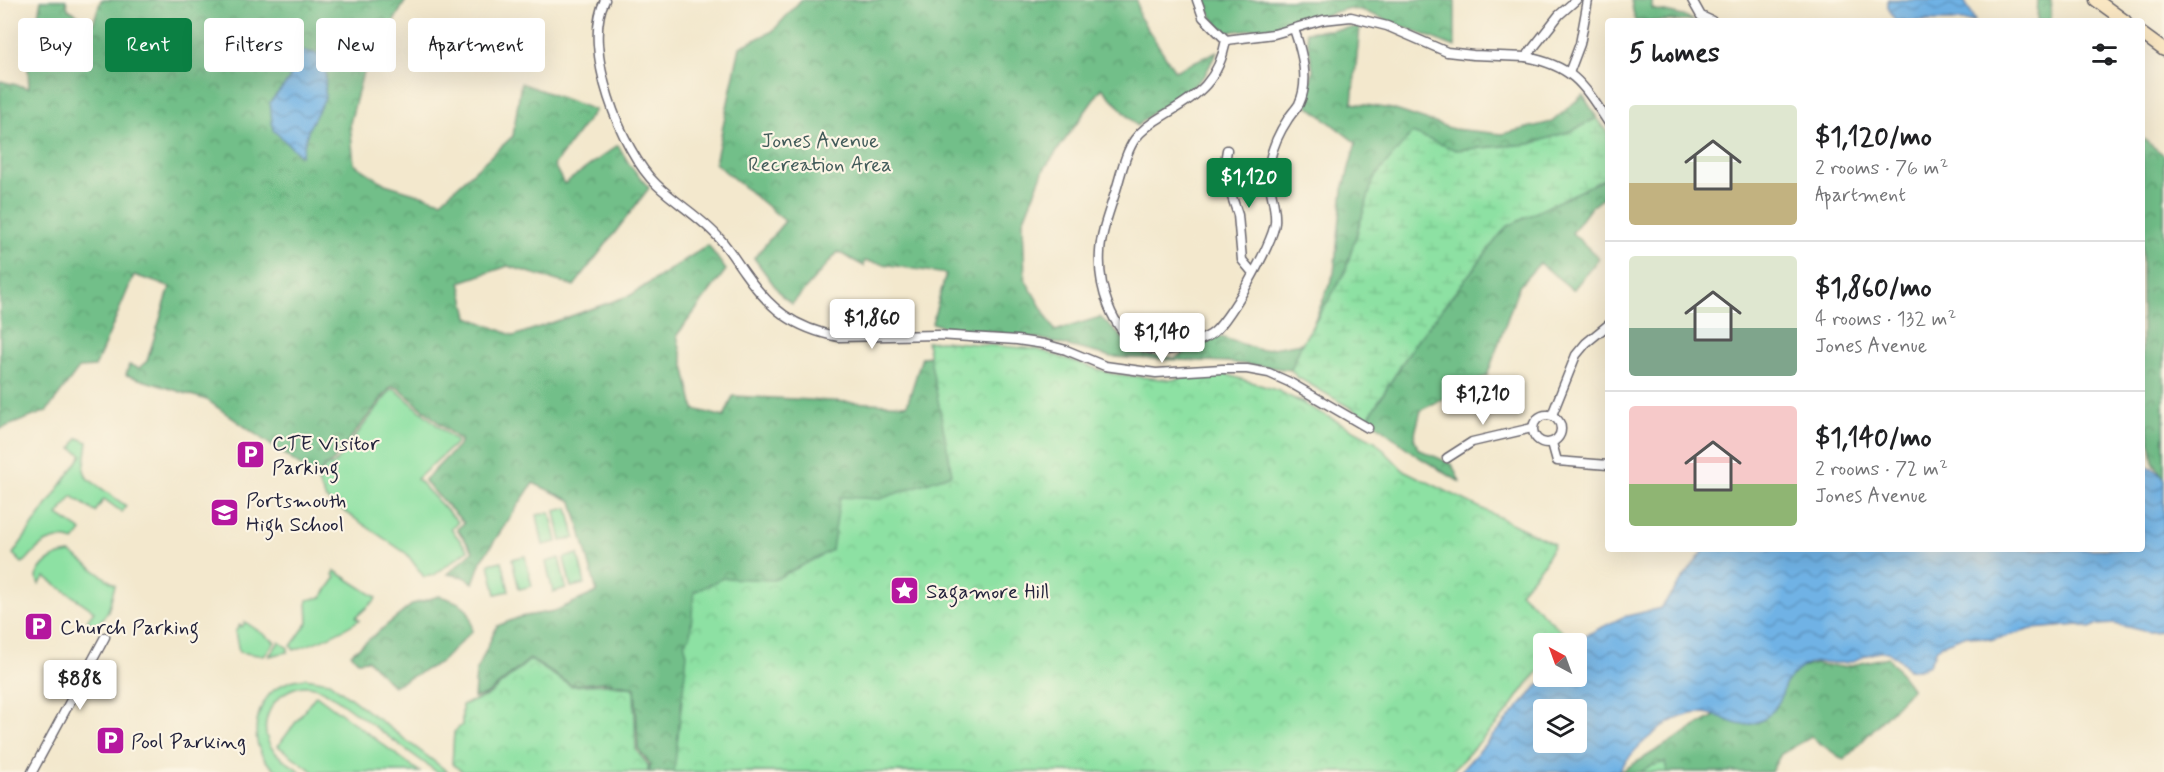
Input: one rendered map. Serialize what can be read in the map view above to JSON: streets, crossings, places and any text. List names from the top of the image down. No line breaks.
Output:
{"parks":["Jones Avenue Recreation Area"],"places":{"parking":["CTE Visitor Parking","Church Parking","Pool Parking"],"school or university":["Portsmouth High School"],"place":["Sagamore Hill"]},"north":"top left","page":{"chip":["Buy","Rent","Filters","New","Apartment"],"heading":"5 homes","list":[{"name":"$1,120/mo","note":"2 rooms · 76 m² · Apartment"},{"name":"$1,860/mo","note":"4 rooms · 132 m² · Jones Avenue"},{"name":"$1,140/mo","note":"2 rooms · 72 m² · Jones Avenue"}],"price":["$1,120","$1,860","$1,140","$1,210","$888"]}}
